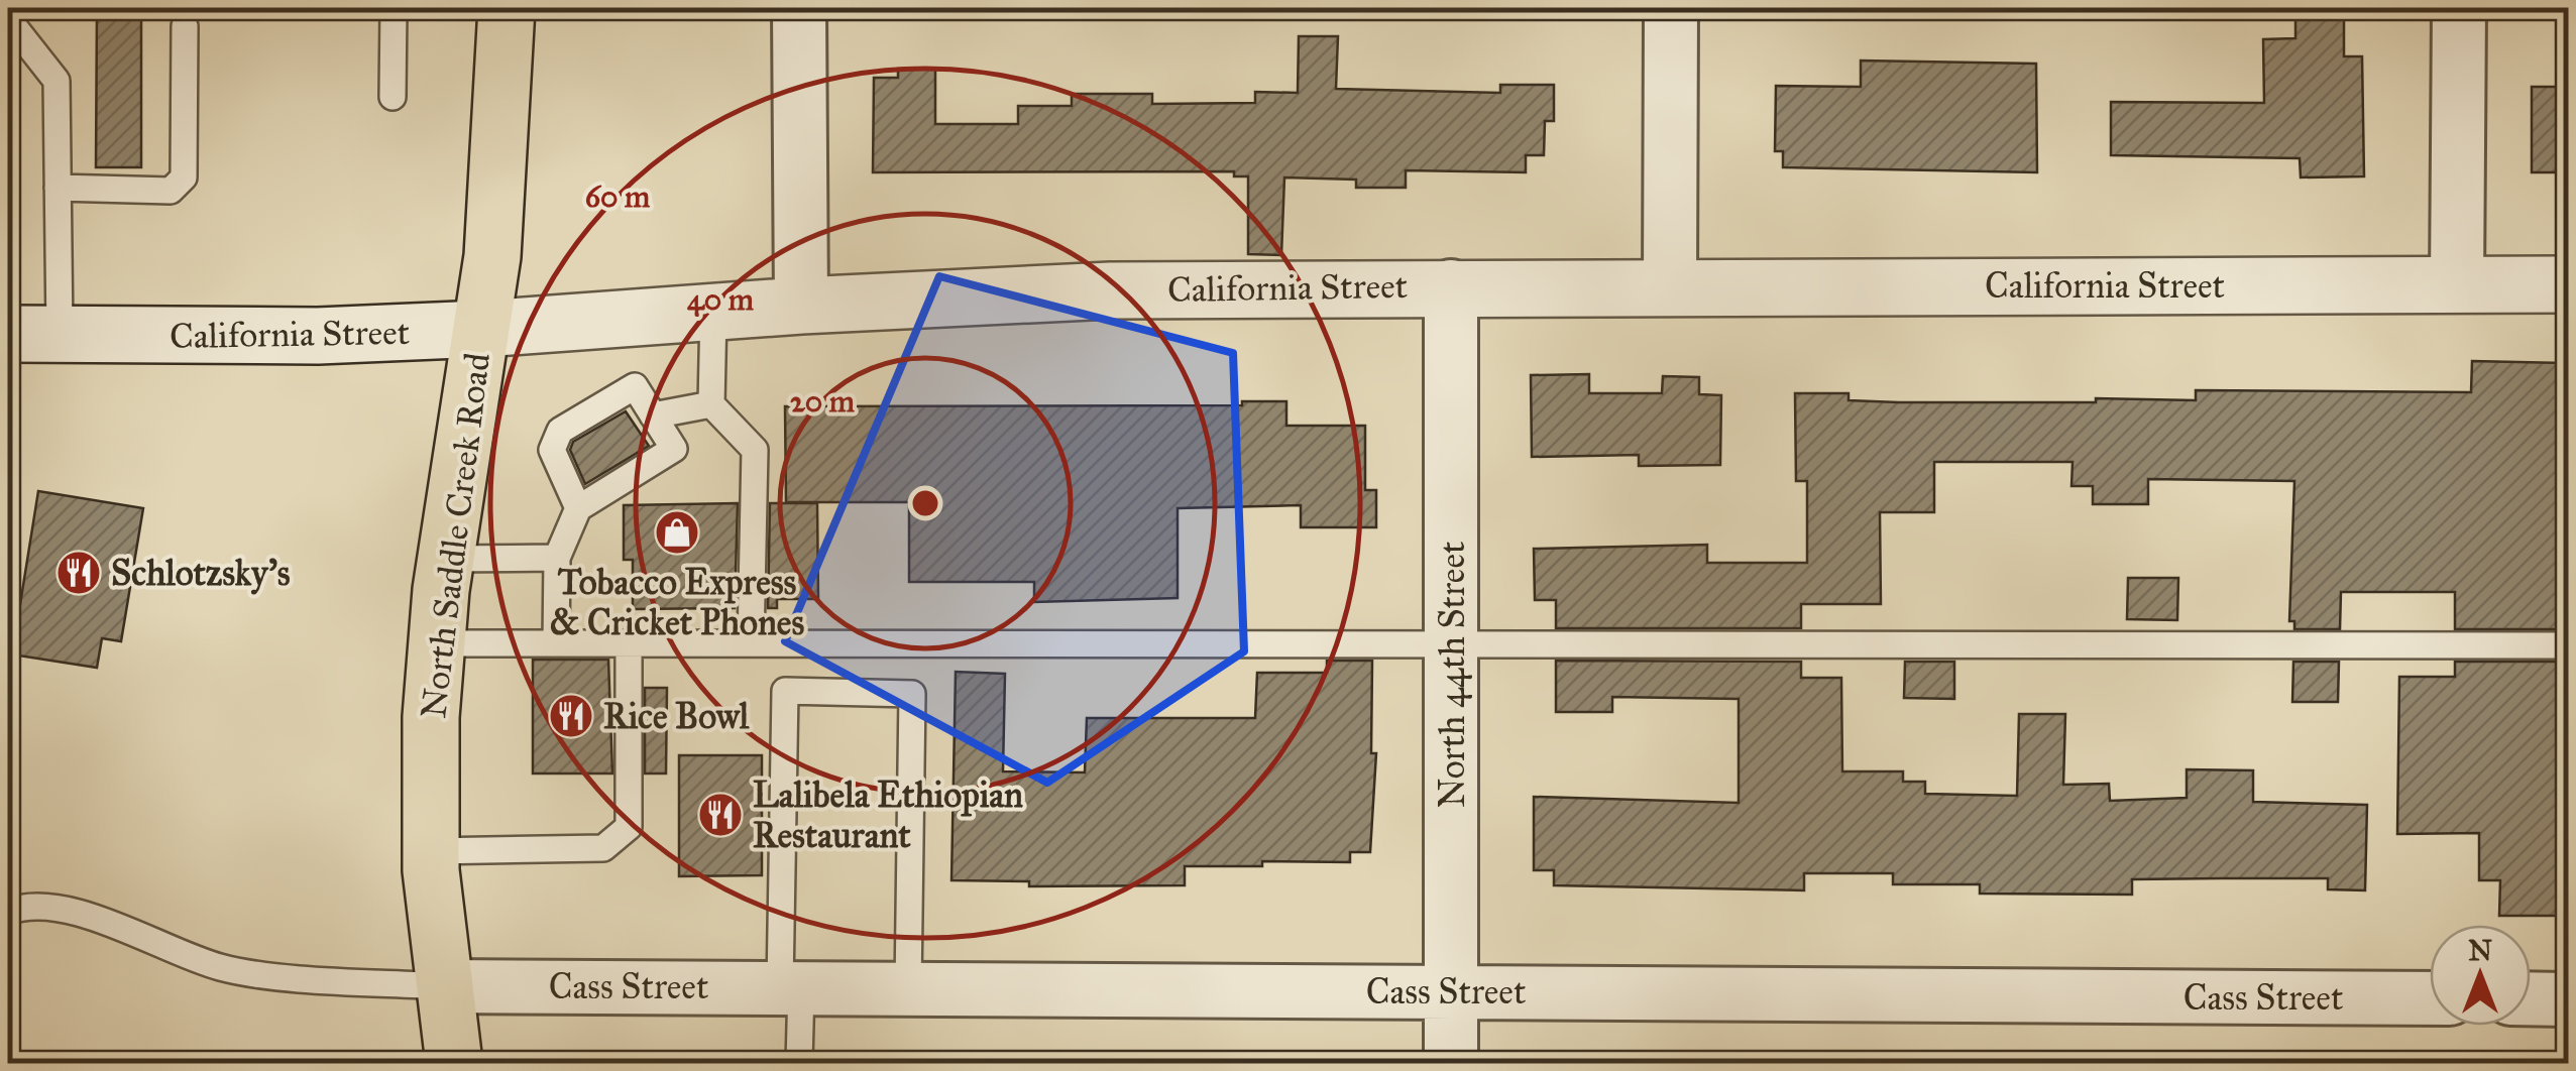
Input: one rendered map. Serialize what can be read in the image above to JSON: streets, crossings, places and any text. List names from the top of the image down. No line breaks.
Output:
{"streets":{"main road":["North Saddle Creek Road"],"street":["California Street","North 44th Street","Cass Street"]},"crossings":[["California Street","North Saddle Creek Road"],["California Street","North 44th Street"],["North Saddle Creek Road","Cass Street"],["North 44th Street","Cass Street"]],"places":{"shop":["Tobacco Express & Cricket Phones"],"restaurant":["Schlotzsky's","Rice Bowl","Lalibela Ethiopian Restaurant"]},"north":"top","rings":["60 m","40 m","20 m"]}
